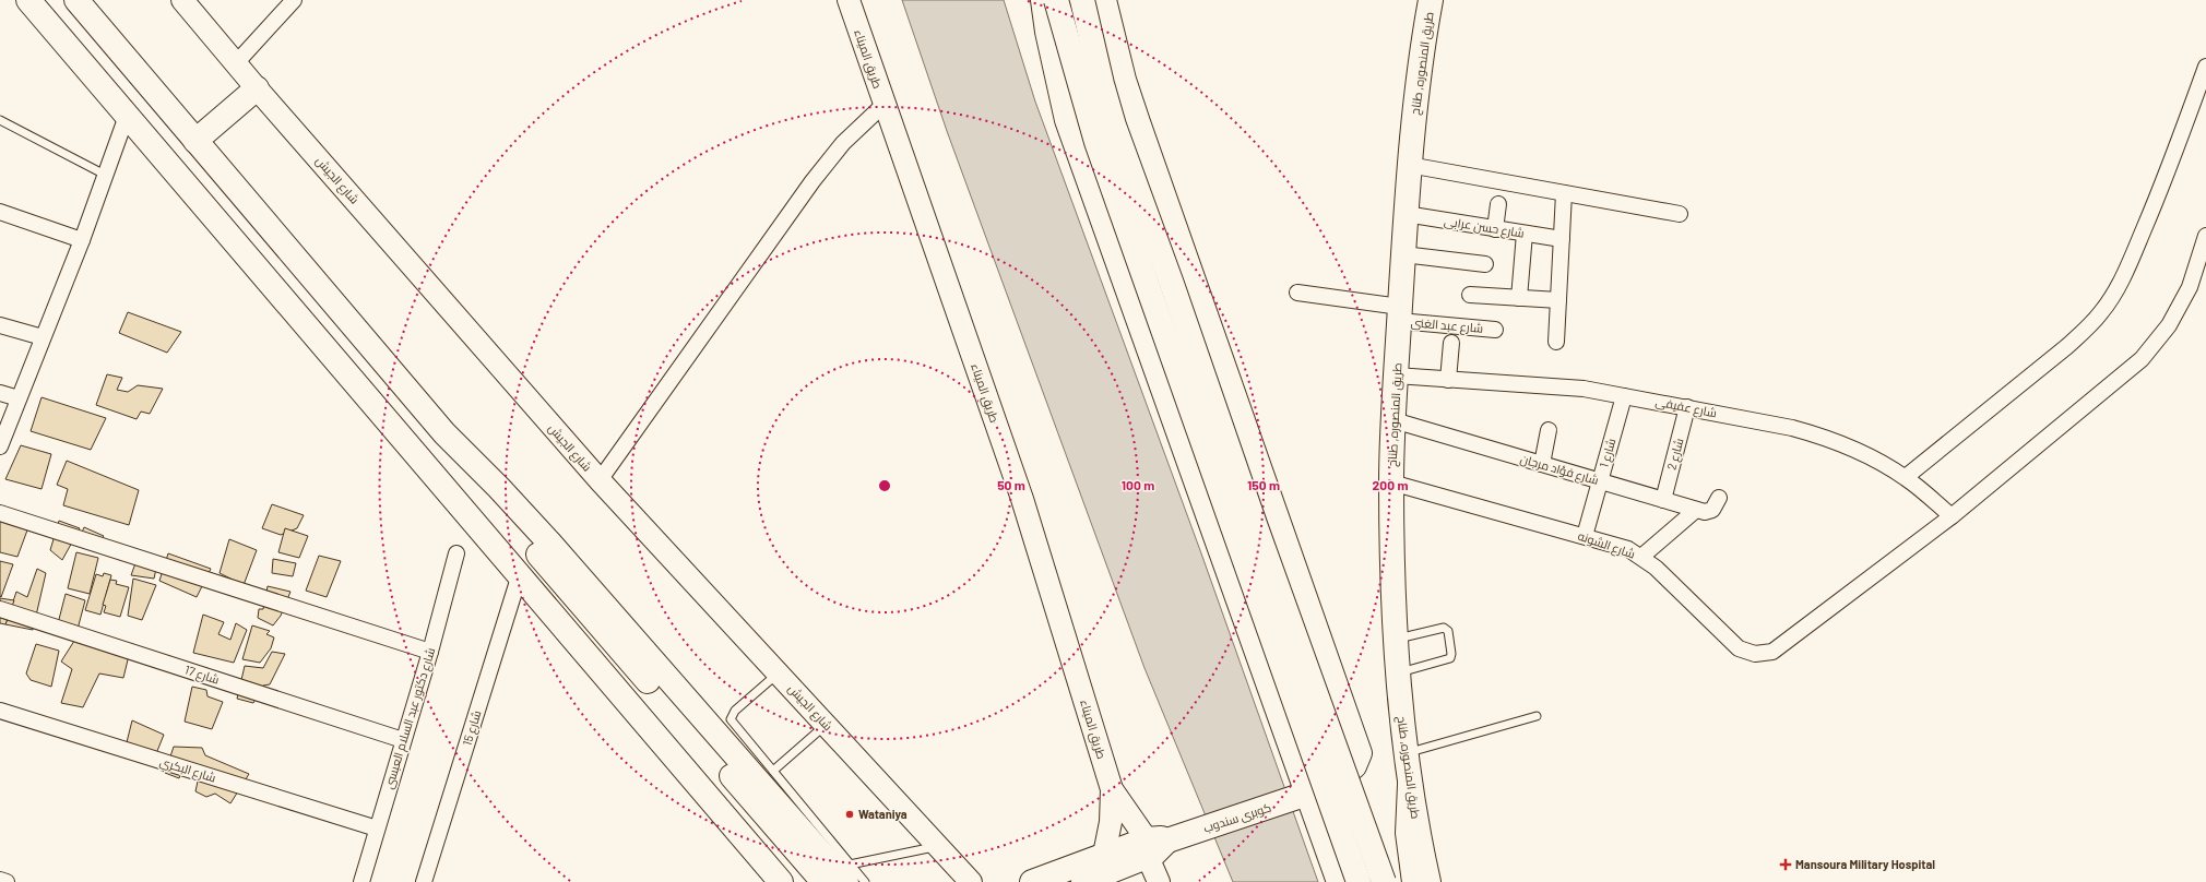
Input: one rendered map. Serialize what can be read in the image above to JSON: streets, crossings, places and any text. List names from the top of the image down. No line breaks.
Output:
{"streets":{"main road":["طريق المنصوره, طناح","كوبرى سندوب"],"street":["طريق الميناء","شارع الجيش","شارع حسن عرابى","شارع عبد الغنى","شارع عفيفى","شارع 1","شارع 2","شارع فؤاد مرجان","شارع الشونه","شارع 17","شارع دكتور عبد السلام العبسى","شارع 15","شارع البكري"]},"crossings":[["طريق الميناء","كوبرى سندوب"],["طريق المنصوره, طناح","شارع حسن عرابى"],["طريق المنصوره, طناح","شارع عبد الغنى"],["طريق المنصوره, طناح","شارع عفيفى"],["طريق المنصوره, طناح","شارع فؤاد مرجان"],["طريق المنصوره, طناح","شارع الشونه"],["شارع عفيفى","شارع 1"],["شارع عفيفى","شارع 2"],["شارع عفيفى","شارع الشونه"],["شارع 1","شارع فؤاد مرجان"],["شارع 1","شارع الشونه"],["شارع 2","شارع فؤاد مرجان"],["شارع 17","شارع دكتور عبد السلام العبسى"],["شارع دكتور عبد السلام العبسى","شارع البكري"]],"places":{"other":["Wataniya"],"health":["Mansoura Military Hospital"]},"rings":["50 m","100 m","150 m","200 m"]}
